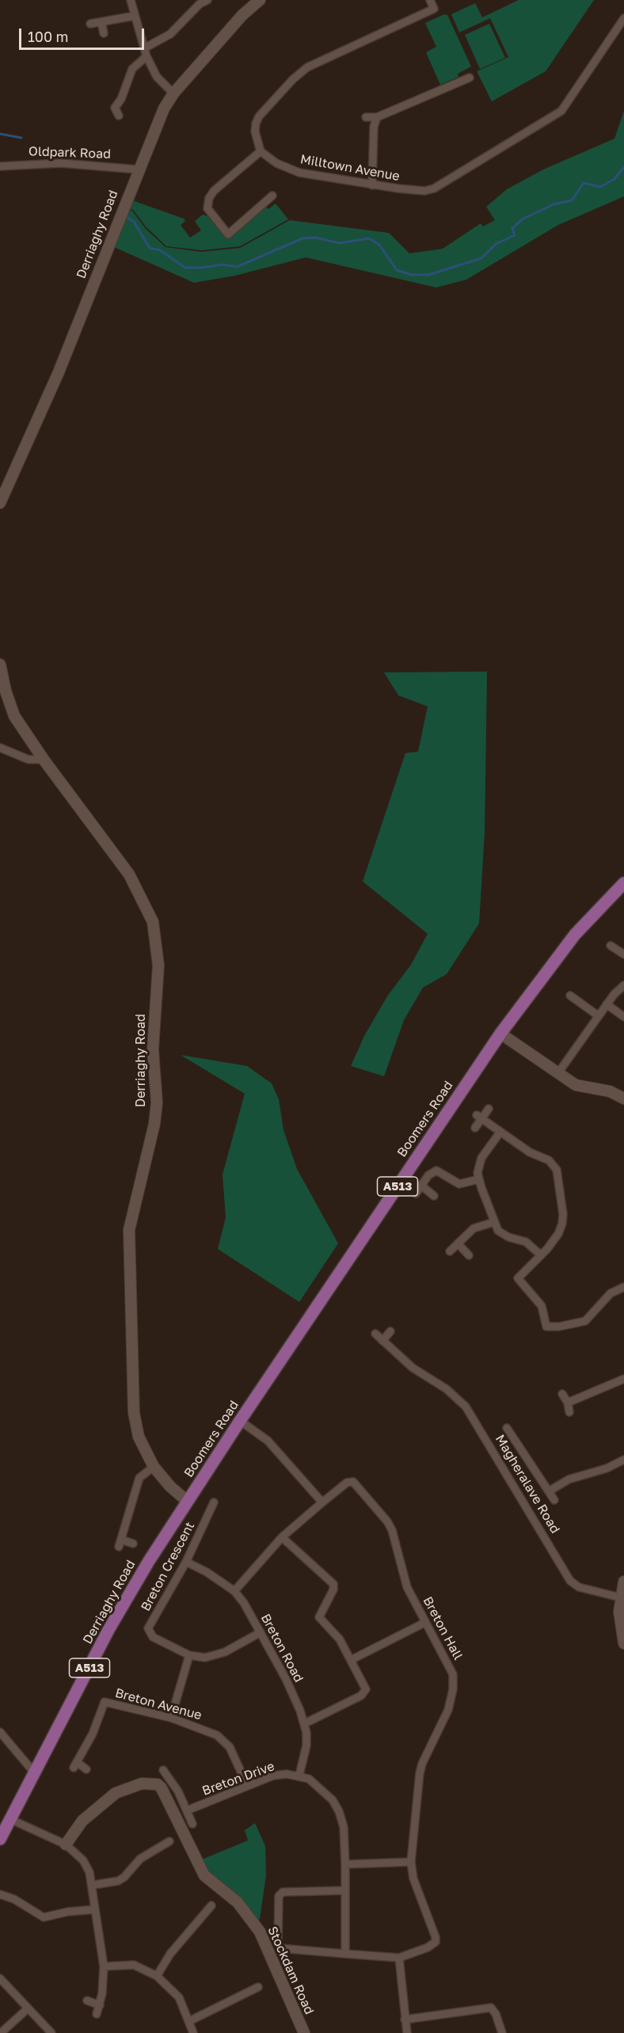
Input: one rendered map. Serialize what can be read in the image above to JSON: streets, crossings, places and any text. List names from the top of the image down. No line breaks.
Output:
{"streets":{"main road":["Derriaghy Road","Boomers Road","A513"],"street":["Oldpark Road","Milltown Avenue","Magheralave Road","Breton Crescent","Breton Hall","Breton Road","Breton Avenue","Breton Drive","Stockdam Road"]},"crossings":[["Oldpark Road","Derriaghy Road"],["Derriaghy Road","Boomers Road"],["Breton Crescent","Breton Road"],["Breton Hall","Breton Road"],["Breton Road","Breton Drive"],["Breton Avenue","Breton Drive"]],"scale_bar":"100 m"}
